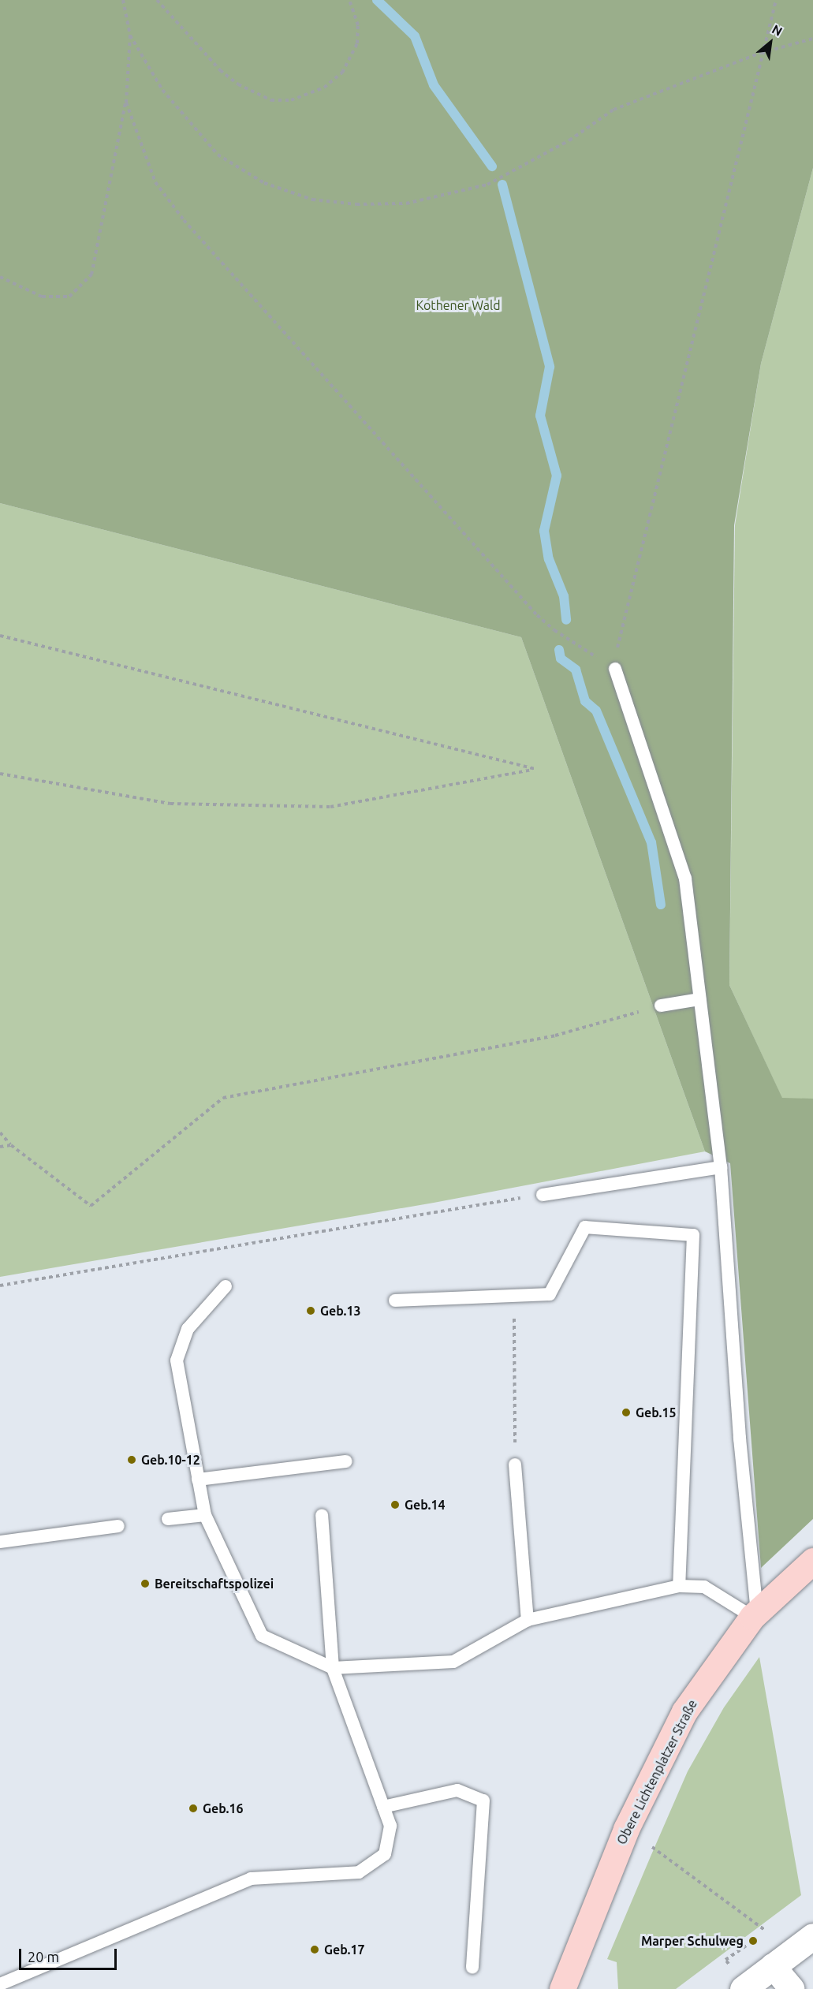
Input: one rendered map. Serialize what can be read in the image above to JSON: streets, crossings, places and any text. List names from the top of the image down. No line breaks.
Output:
{"streets":{"main road":["Obere Lichtenplatzer Straße"]},"parks":["Kothener Wald"],"places":["Geb.13","Geb.15","Geb.10-12","Geb.14","Bereitschaftspolizei","Geb.16","Marper Schulweg","Geb.17"],"scale_bar":"20 m","north":"top right"}
